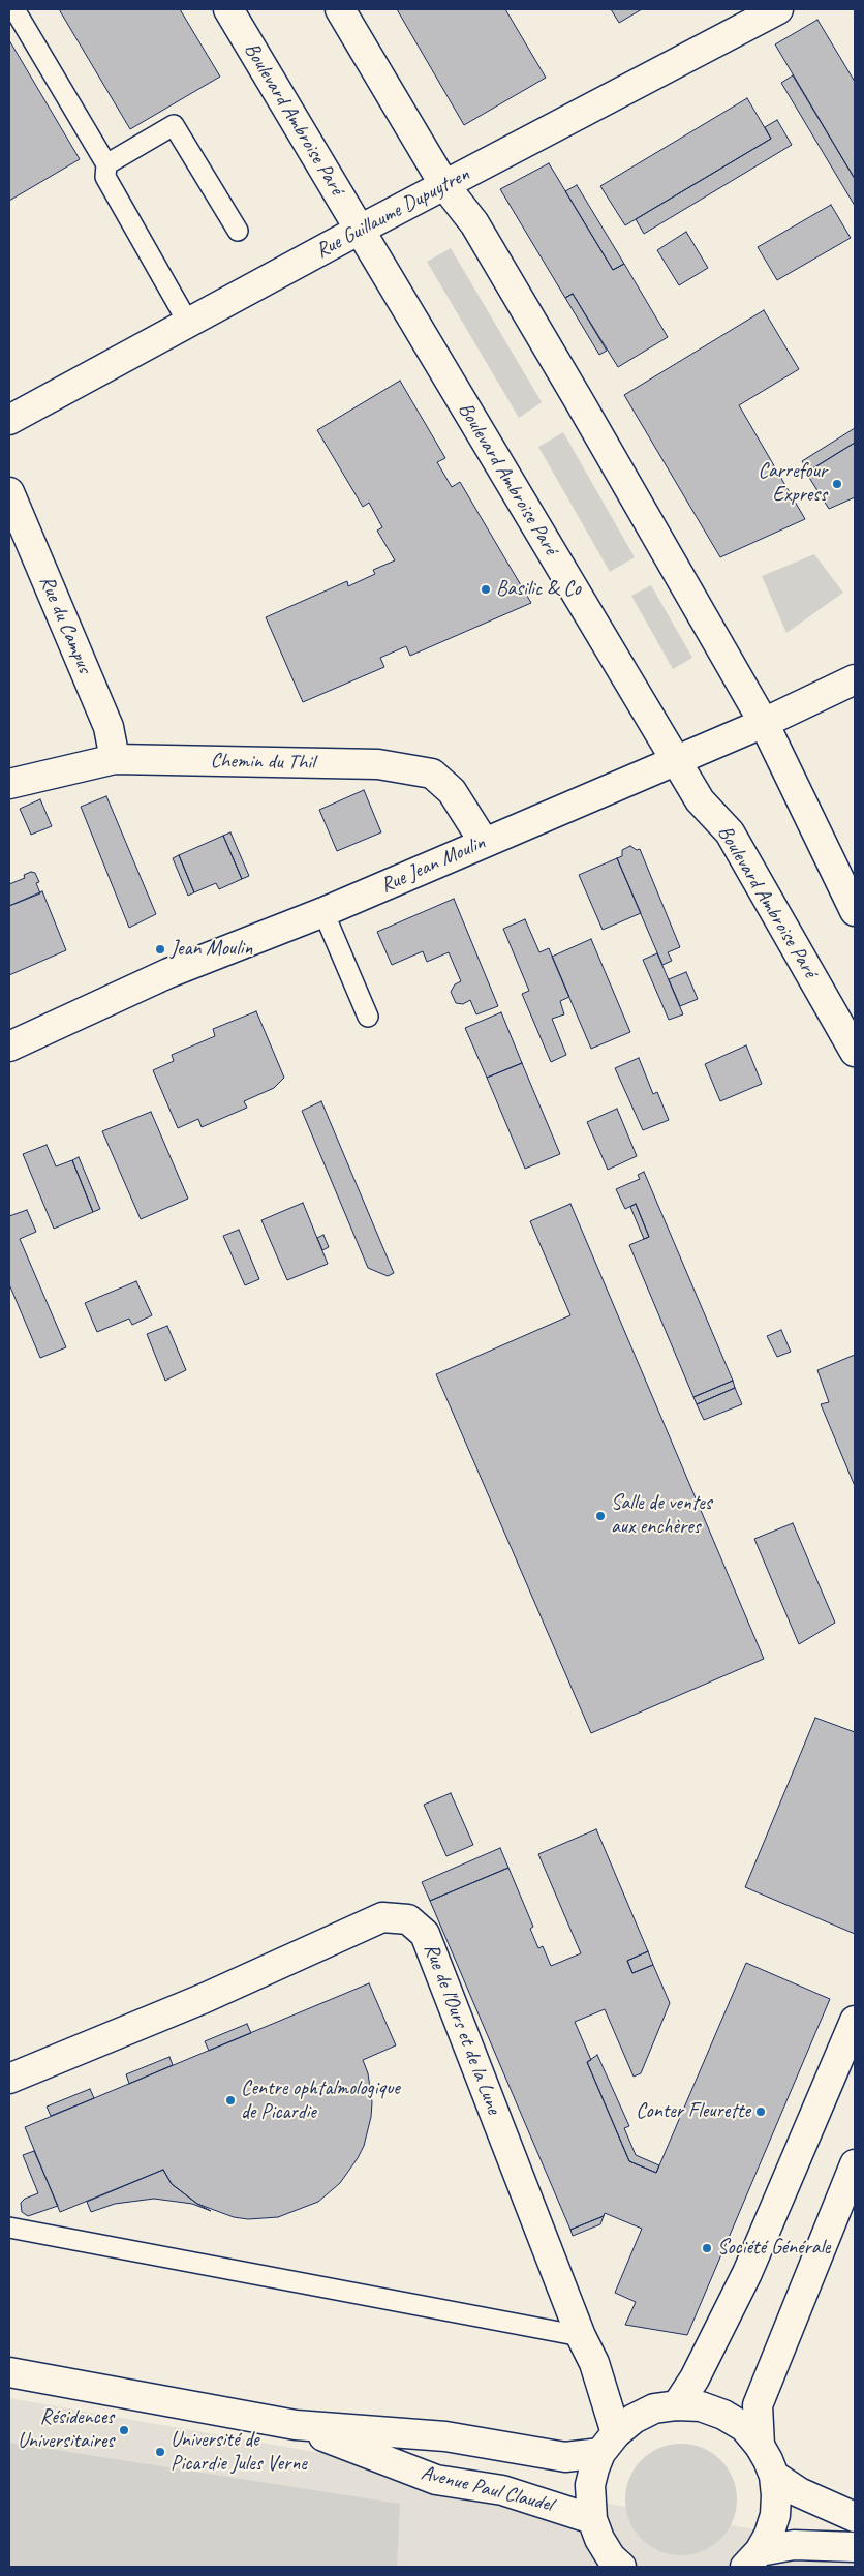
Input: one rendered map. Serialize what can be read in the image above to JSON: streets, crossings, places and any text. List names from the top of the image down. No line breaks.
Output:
{"streets":{"street":["Boulevard Ambroise Paré","Rue Guillaume Dupuytren","Rue du Campus","Chemin du Thil","Rue Jean Moulin","Rue de l'Ours et de la Lune","Avenue Paul Claudel"]},"crossings":[["Boulevard Ambroise Paré","Rue Guillaume Dupuytren"],["Boulevard Ambroise Paré","Rue Jean Moulin"],["Rue du Campus","Chemin du Thil"],["Chemin du Thil","Rue Jean Moulin"],["Rue de l'Ours et de la Lune","Avenue Paul Claudel"]],"places":["Carrefour Express","Basilic & Co","Jean Moulin","Salle de ventes aux enchères","Centre ophtalmologique de Picardie","Conter Fleurette","Société Générale","Résidences Universitaires","Université de Picardie Jules Verne"]}
